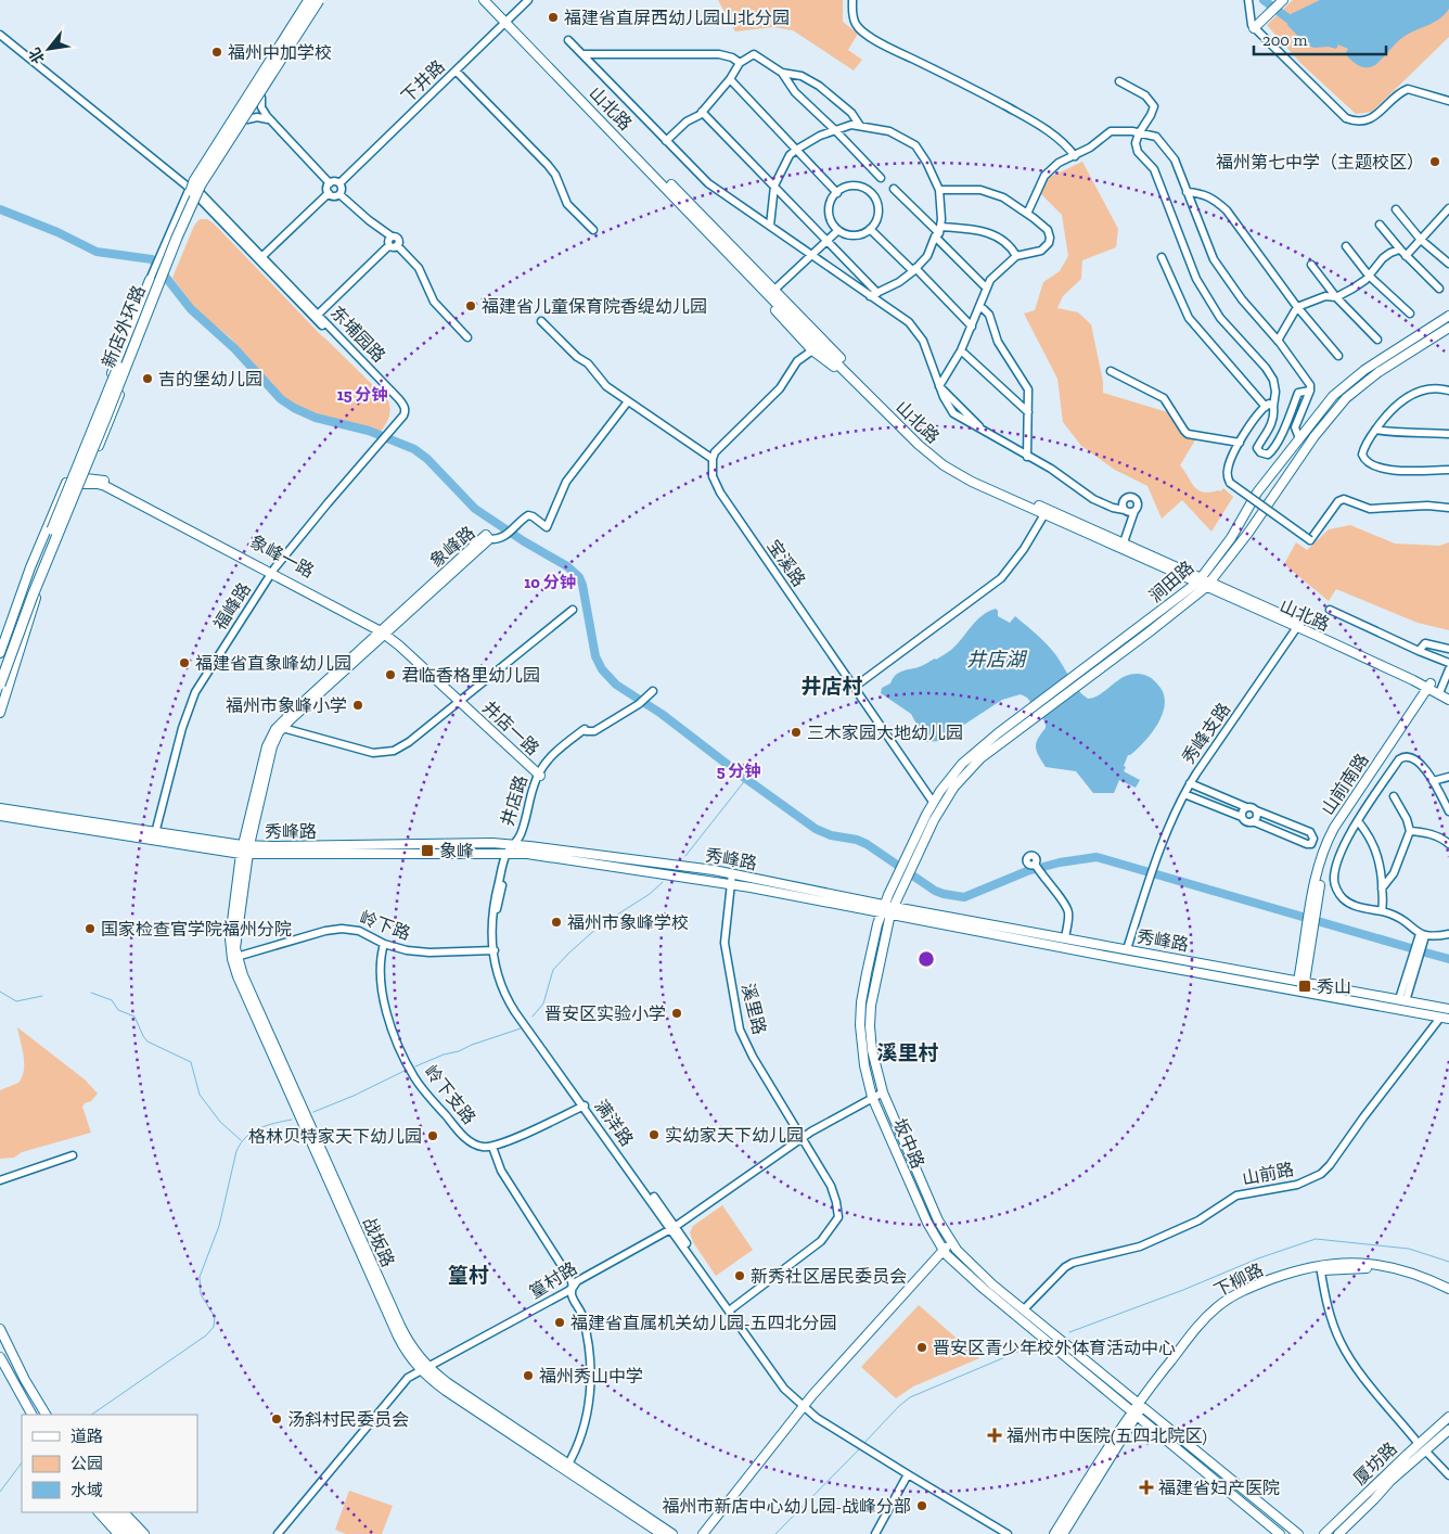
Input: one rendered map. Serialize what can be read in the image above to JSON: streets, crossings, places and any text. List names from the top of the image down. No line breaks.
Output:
{"streets":{"highway":["新店外环路"],"main road":["山北路","象峰路","象峰一路","涧田路","井店一路","山前南路","秀峰路","坂中路","战坂路","下柳路","厦坊路"],"street":["下井路","东埔园路","宝溪路","福峰路","秀峰支路","井店路","岭下路","溪里路","岭下支路","满洋路","山前路","篁村路"]},"crossings":[["下井路","山北路"],["山北路","涧田路"],["山北路","秀峰支路"],["山北路","山前南路"],["东埔园路","福峰路"],["象峰路","象峰一路"],["象峰路","秀峰路"],["象峰路","战坂路"],["象峰一路","福峰路"],["象峰一路","井店一路"],["宝溪路","涧田路"],["涧田路","秀峰路"],["涧田路","坂中路"],["福峰路","秀峰路"],["井店一路","井店路"],["秀峰支路","秀峰路"],["山前南路","秀峰路"],["井店路","秀峰路"],["井店路","满洋路"],["秀峰路","溪里路"],["秀峰路","满洋路"],["秀峰路","坂中路"],["秀峰路","山前路"],["秀峰路","战坂路"],["岭下路","岭下支路"],["岭下路","满洋路"],["岭下路","战坂路"],["溪里路","满洋路"],["溪里路","篁村路"],["满洋路","篁村路"],["坂中路","山前路"],["坂中路","篁村路"],["坂中路","下柳路"],["战坂路","篁村路"]],"districts":["井店村","溪里村","篁村"],"water":["井店湖"],"places":{"other":["福建省直屏西幼儿园山北分园","福州中加学校","福州第七中学（主题校区）","福建省儿童保育院香缇幼儿园","吉的堡幼儿园","福建省直象峰幼儿园","君临香格里幼儿园","福州市象峰小学","三木家园大地幼儿园","福州市象峰学校","国家检查官学院福州分院","晋安区实验小学","实幼家天下幼儿园","格林贝特家天下幼儿园","新秀社区居民委员会","福建省直属机关幼儿园-五四北分园","晋安区青少年校外体育活动中心","福州秀山中学","汤斜村民委员会","福州市新店中心幼儿园-战峰分部"],"transit":["象峰","秀山"],"health":["福州市中医院(五四北院区)","福建省妇产医院"]},"legend":["道路","公园","水域"],"scale_bar":"200 m","north":"bottom left","rings":["15 分钟","10 分钟","5 分钟"]}
